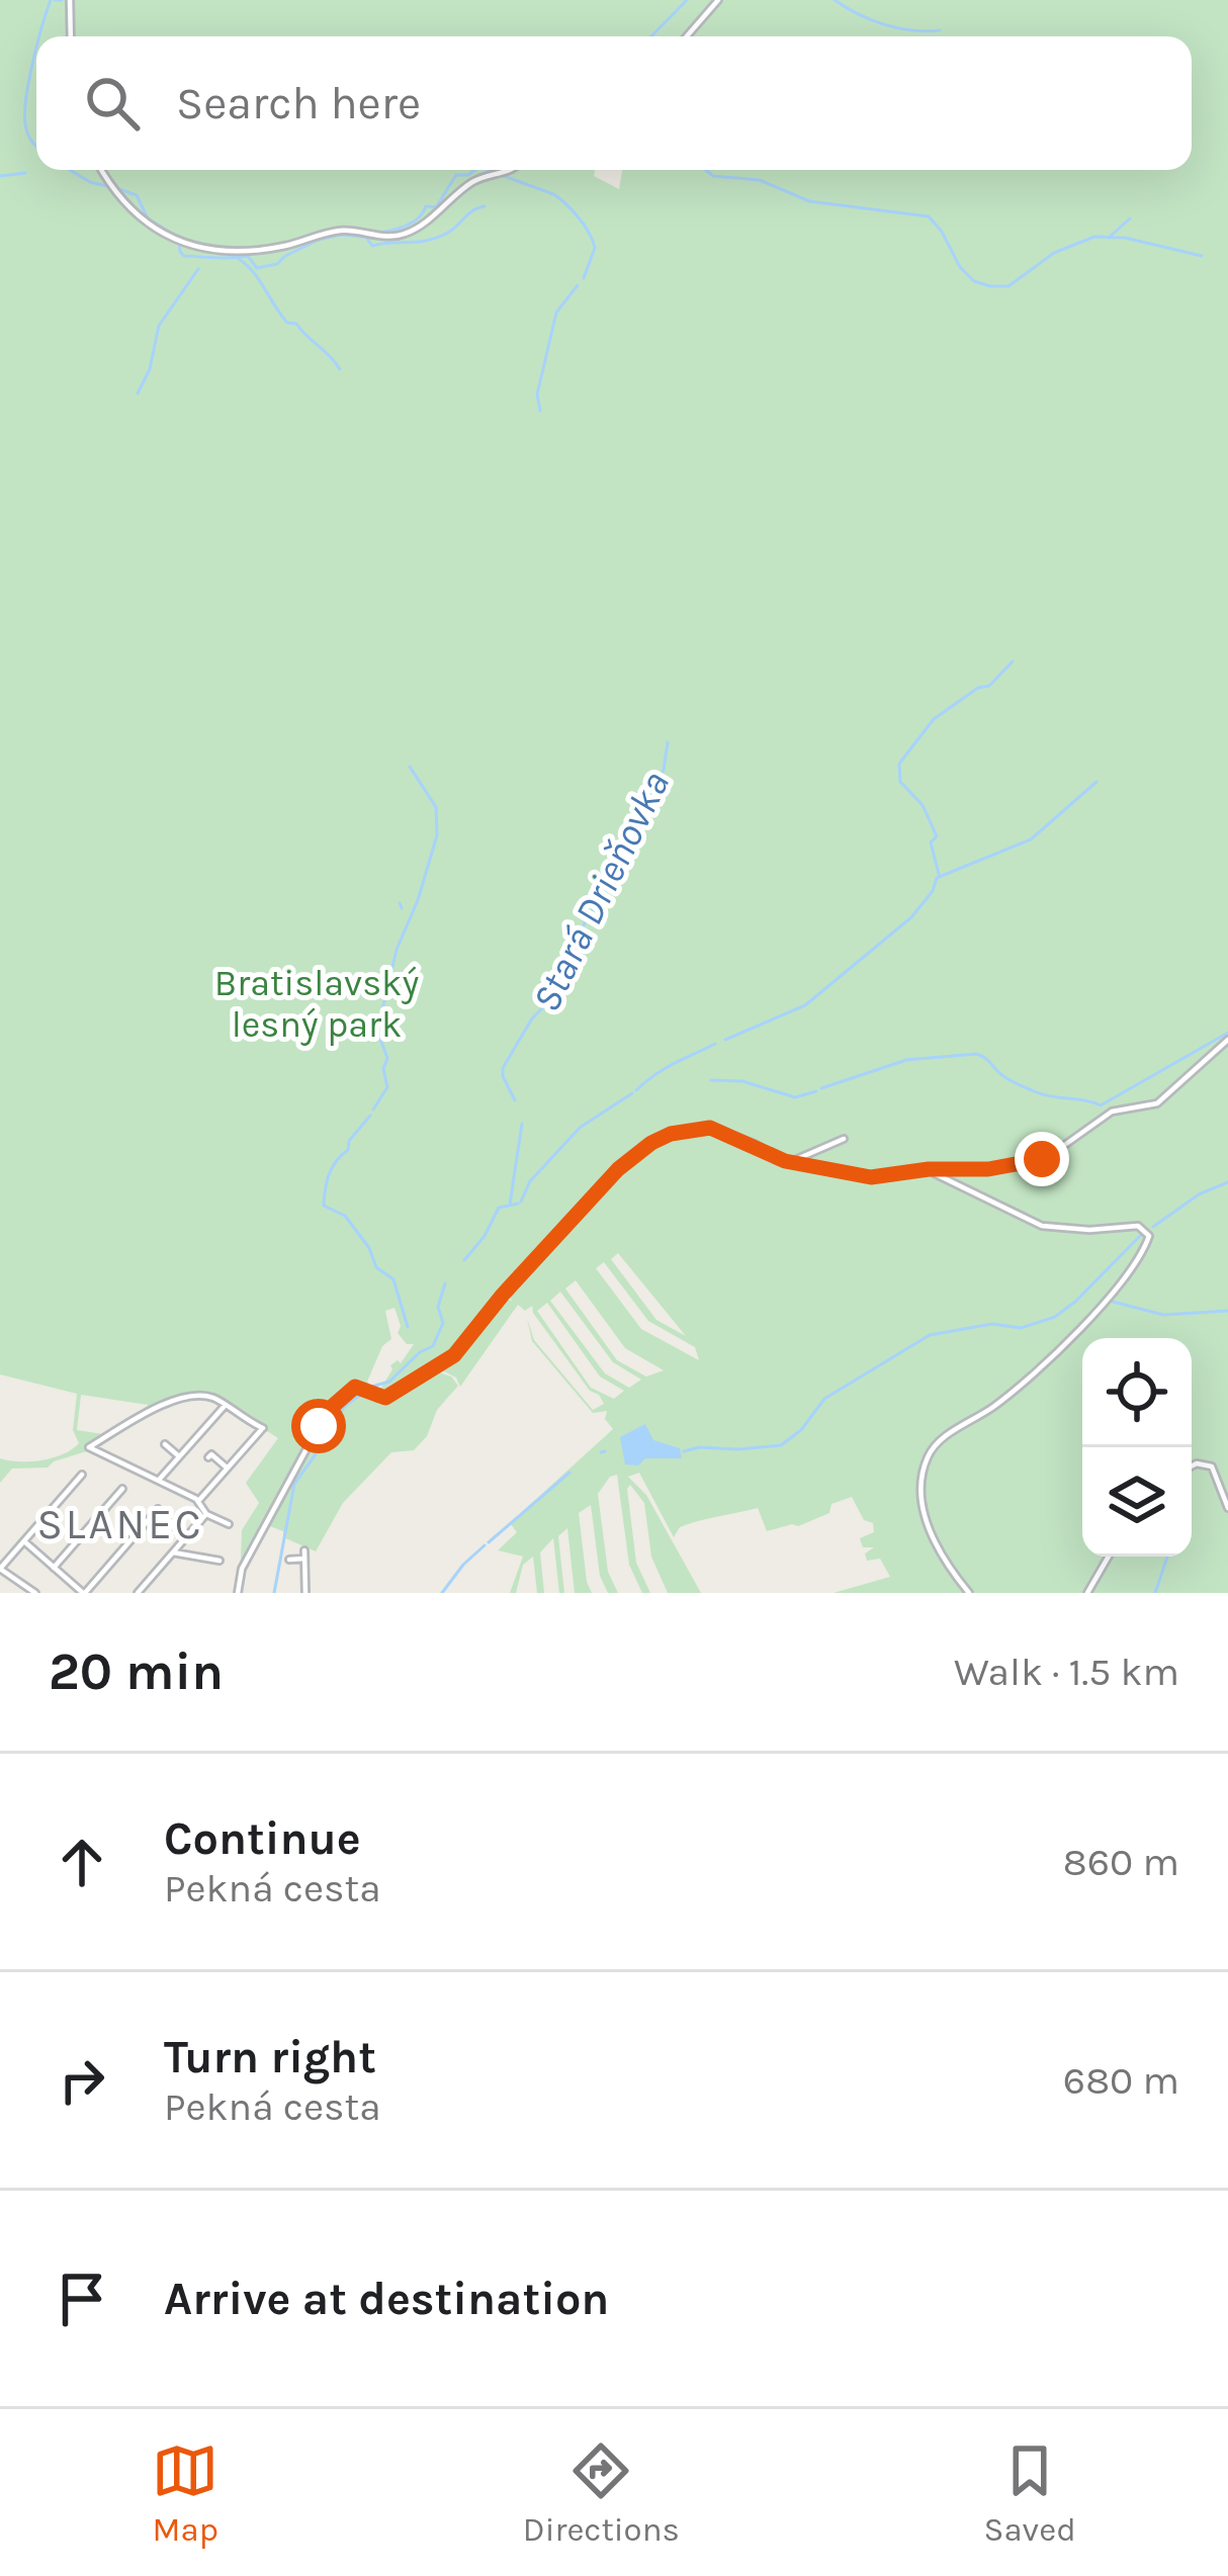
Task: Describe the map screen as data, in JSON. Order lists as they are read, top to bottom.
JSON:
{
  "districts": ["SLANEC"],
  "water": ["Stará Drieňovka"],
  "parks": ["Bratislavský lesný park"],
  "page": {
    "search": "Search here",
    "heading": ["20 min", "Walk · 1.5 km"],
    "list": [
      ["Continue", "Pekná cesta", "860 m"],
      ["Turn right", "Pekná cesta", "680 m"],
      "Arrive at destination"
    ],
    "nav": ["Map", "Directions", "Saved"]
  }
}
